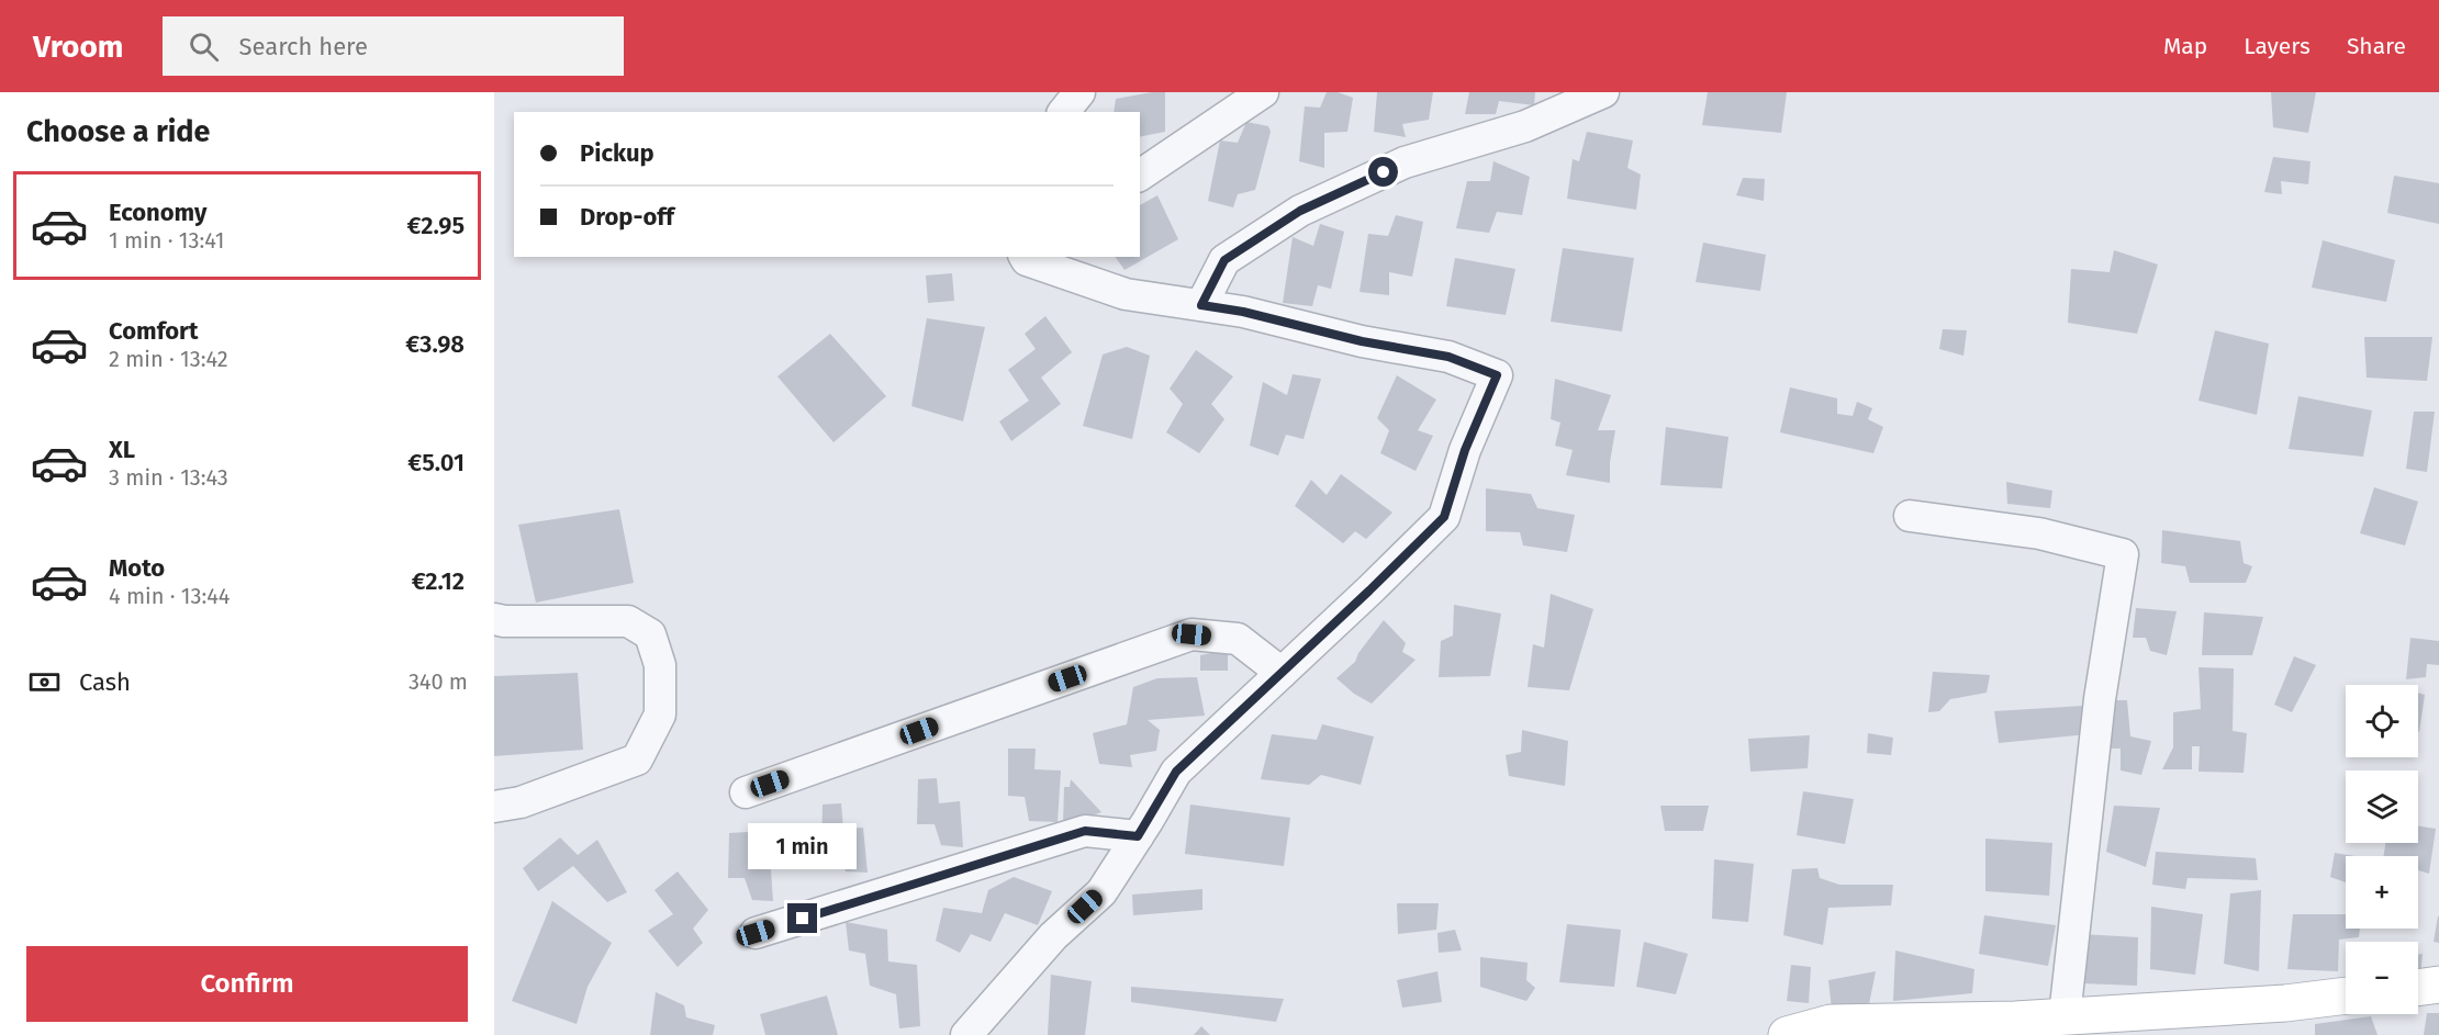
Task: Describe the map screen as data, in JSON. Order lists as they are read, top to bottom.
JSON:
{
  "page": {
    "header": "Vroom",
    "search": "Search here",
    "nav": ["Map", "Layers", "Share"],
    "heading": "Choose a ride",
    "banner": ["Pickup", "Drop-off"],
    "list": [
      {
        "name": "Economy",
        "note": "1 min · 13:41",
        "value": "€2.95"
      },
      {
        "name": "Comfort",
        "note": "2 min · 13:42",
        "value": "€3.98"
      },
      {
        "name": "XL",
        "note": "3 min · 13:43",
        "value": "€5.01"
      },
      {
        "name": "Moto",
        "note": "4 min · 13:44",
        "value": "€2.12"
      }
    ],
    "pay": ["Cash", "340 m"],
    "map_buttons": ["+", "−"],
    "bubble": "1 min",
    "buttons": "Confirm"
  }
}
